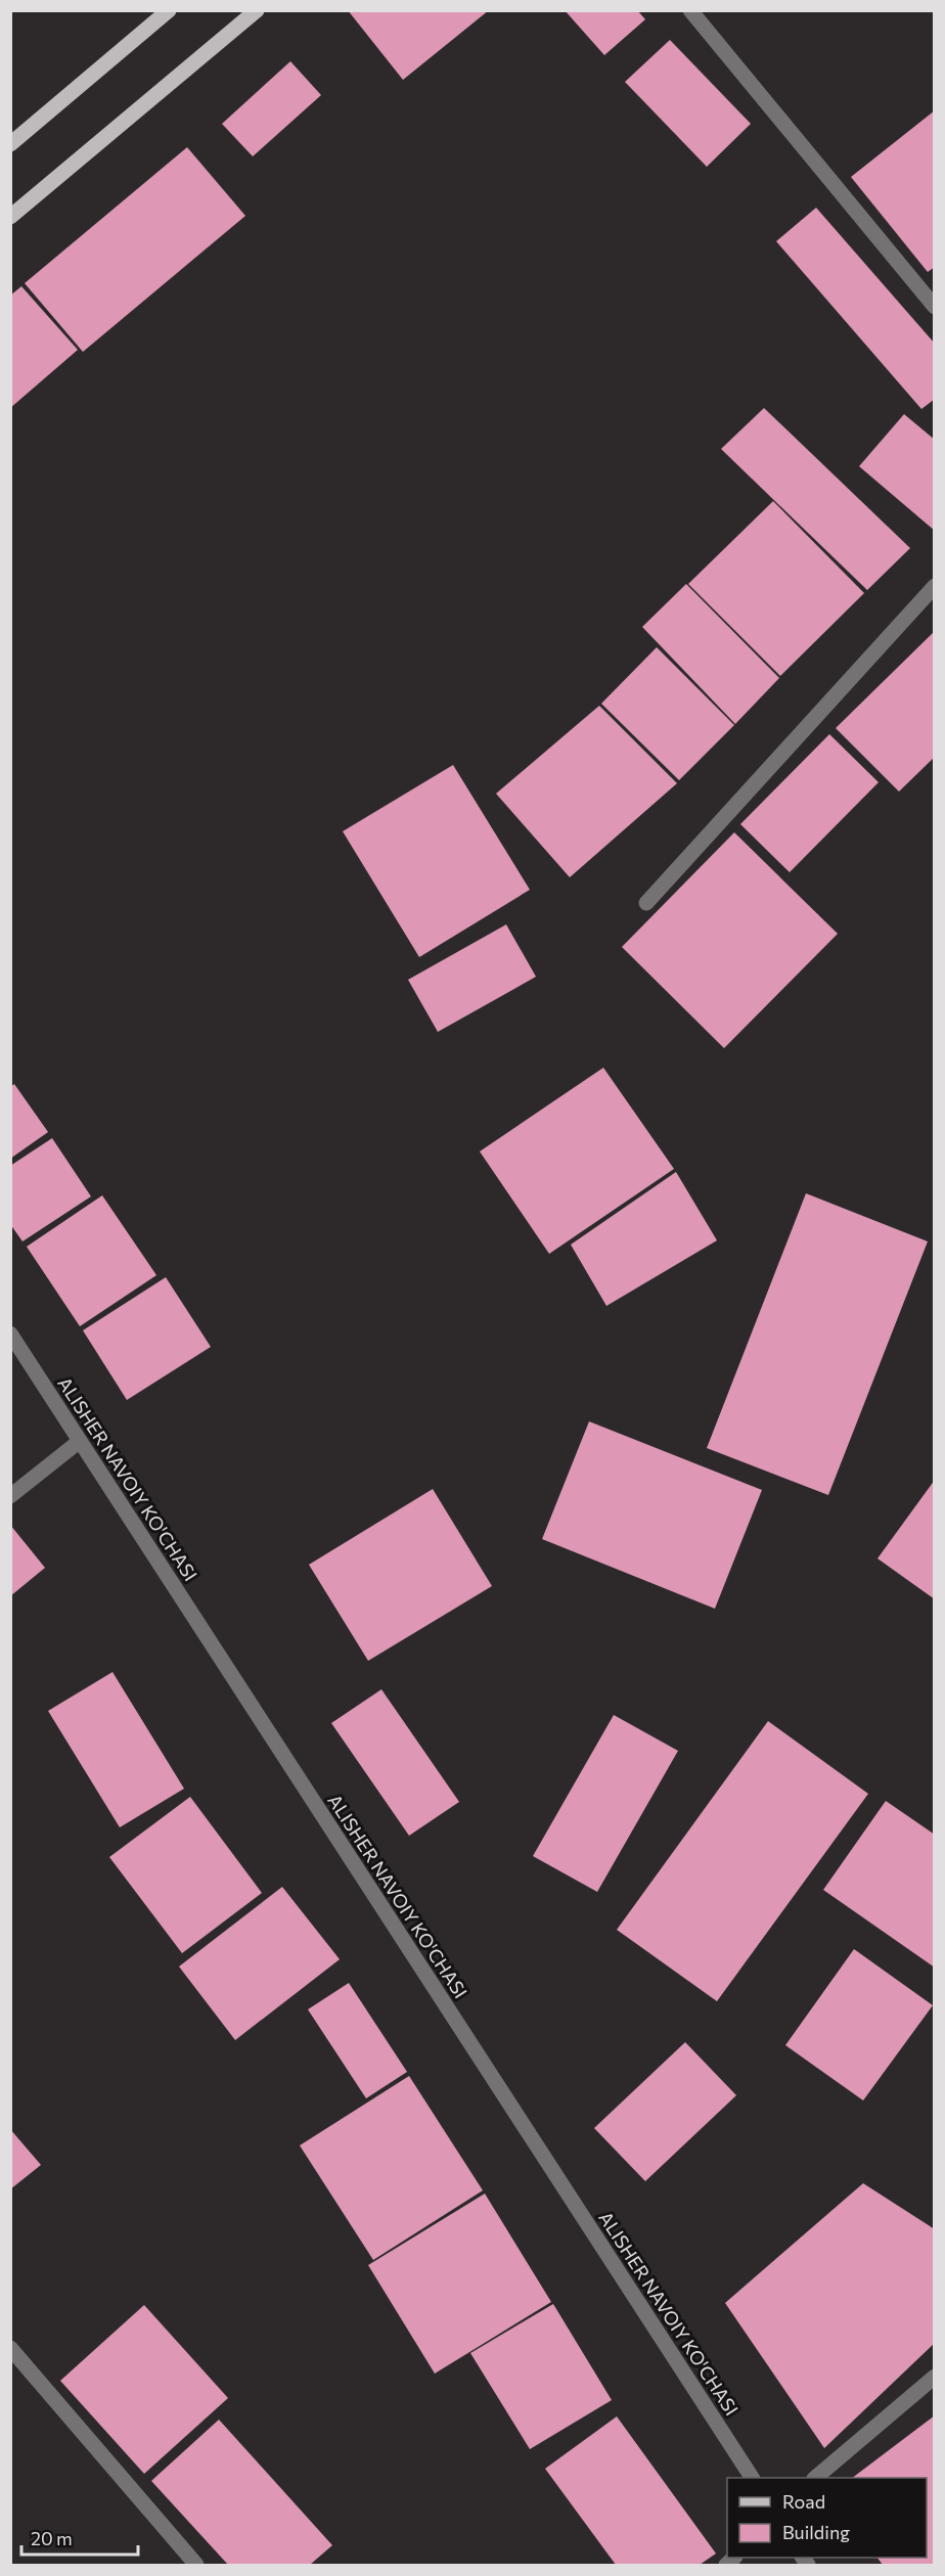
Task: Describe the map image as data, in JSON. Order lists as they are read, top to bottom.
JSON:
{
  "streets": {
    "street": ["ALISHER NAVOIY KO'CHASI"]
  },
  "legend": ["Road", "Building"],
  "scale_bar": "20 m"
}
